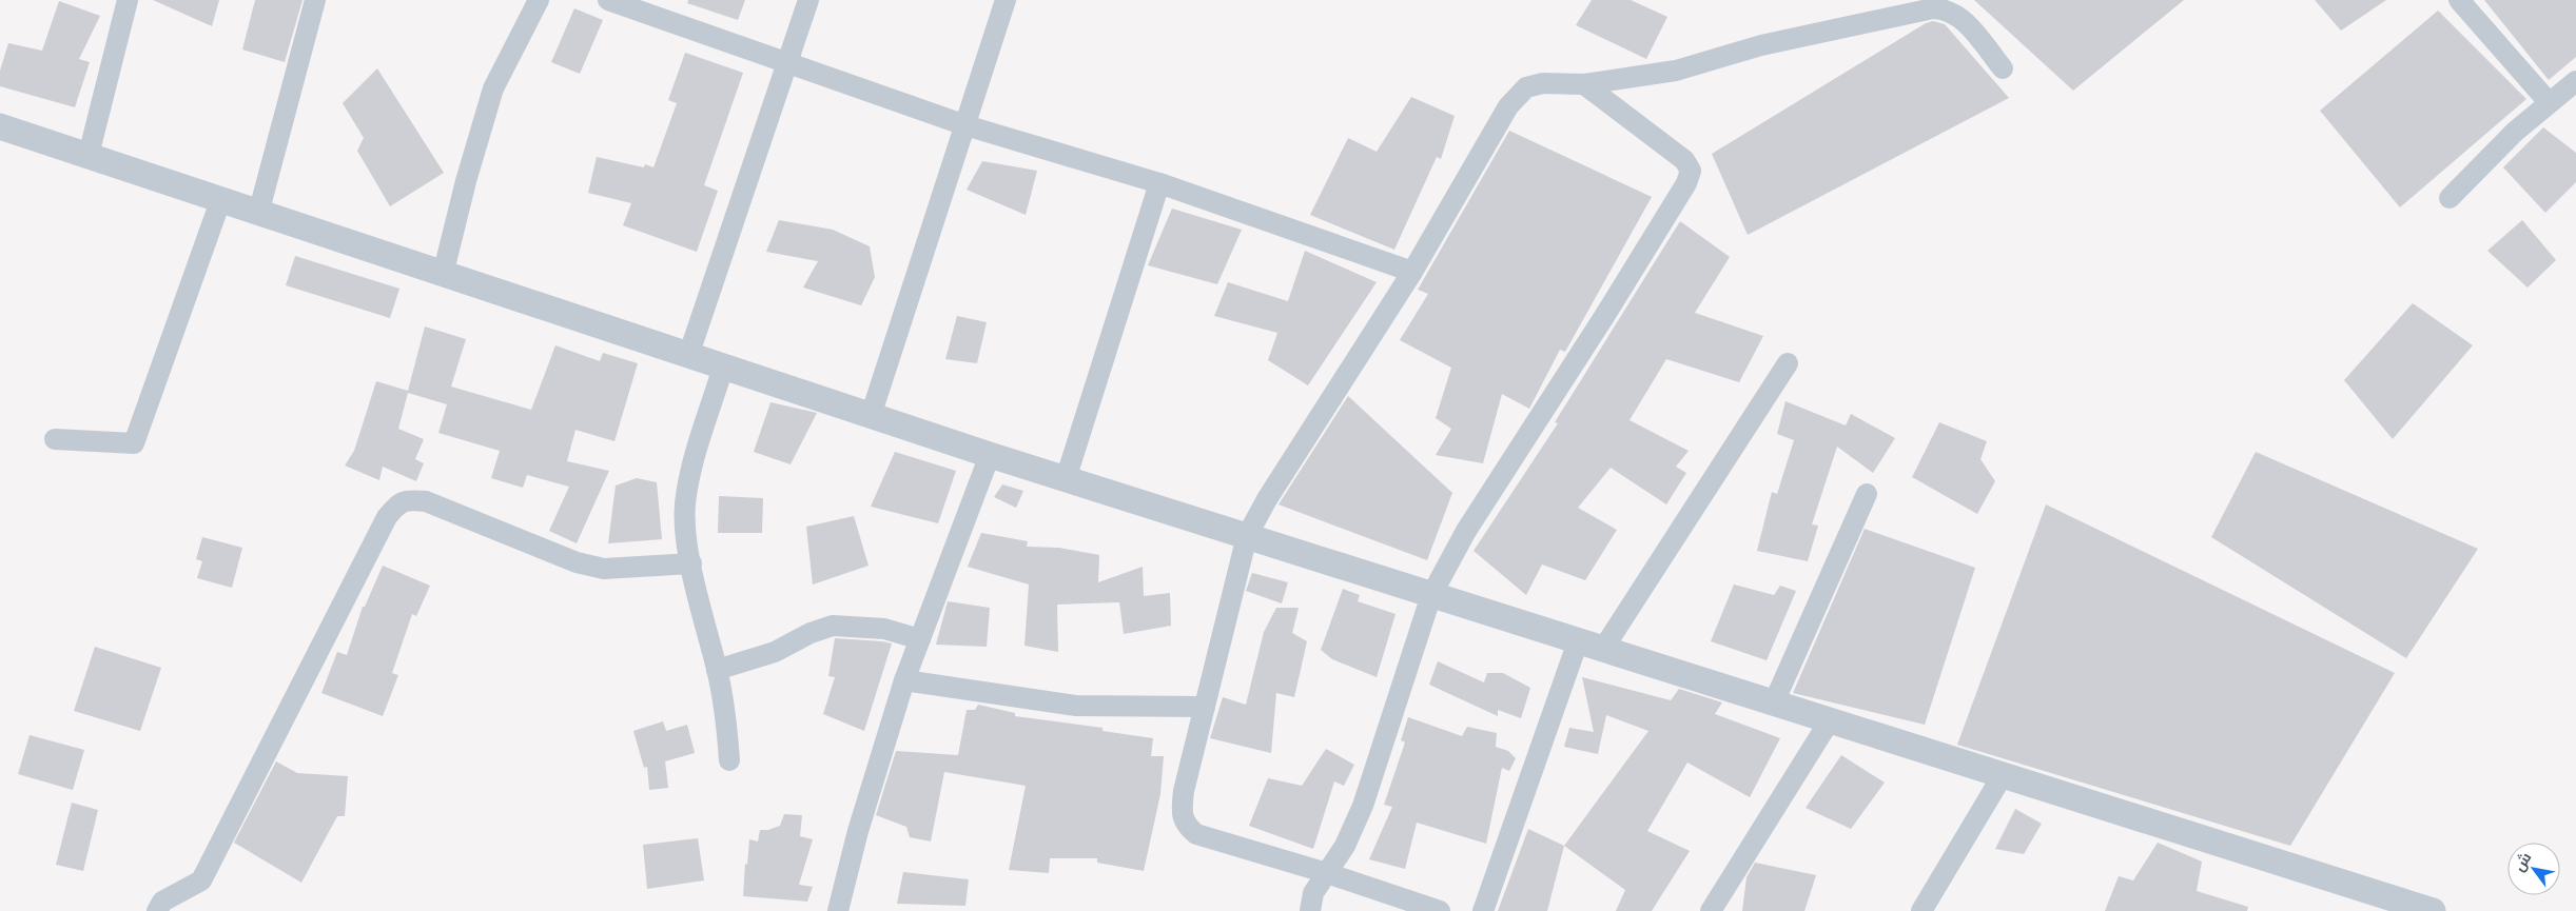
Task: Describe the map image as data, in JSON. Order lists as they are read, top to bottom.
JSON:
{
  "north": "top left"
}
